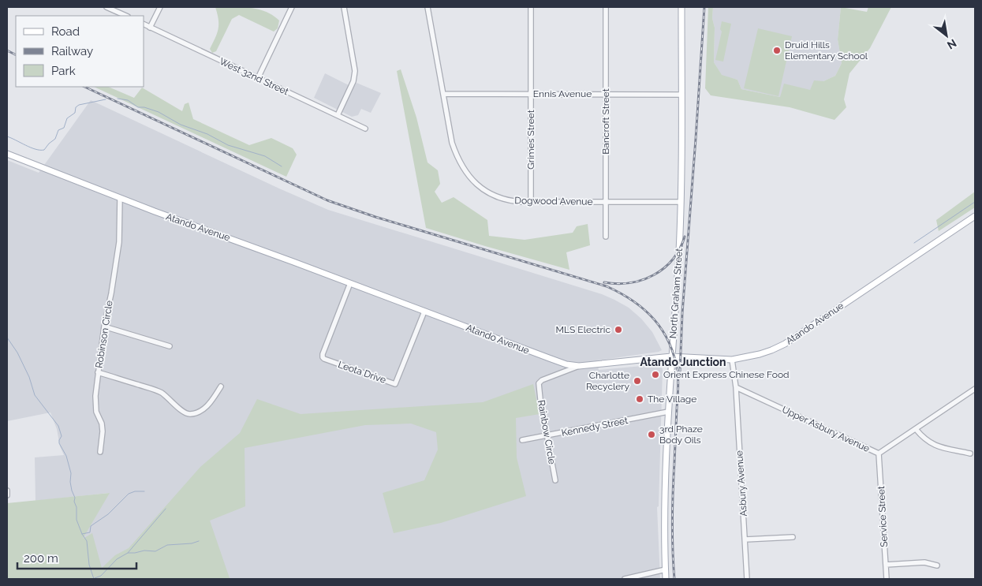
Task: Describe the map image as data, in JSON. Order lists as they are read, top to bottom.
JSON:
{
  "streets": {
    "main road": ["Atando Avenue", "North Graham Street"],
    "street": [
      "West 32nd Street",
      "Ennis Avenue",
      "Bancroft Street",
      "Grimes Street",
      "Dogwood Avenue",
      "Robinson Circle",
      "Leota Drive",
      "Kennedy Street",
      "Upper Asbury Avenue",
      "Rainbow Circle",
      "Asbury Avenue",
      "Service Street"
    ]
  },
  "crossings": [
    ["Ennis Avenue", "Bancroft Street"],
    ["Ennis Avenue", "Grimes Street"],
    ["Ennis Avenue", "Dogwood Avenue"],
    ["Ennis Avenue", "North Graham Street"],
    ["Bancroft Street", "Dogwood Avenue"],
    ["Grimes Street", "Dogwood Avenue"],
    ["Dogwood Avenue", "North Graham Street"],
    ["Atando Avenue", "North Graham Street"],
    ["Atando Avenue", "Robinson Circle"],
    ["Atando Avenue", "Leota Drive"],
    ["Atando Avenue", "Rainbow Circle"],
    ["North Graham Street", "Kennedy Street"],
    ["Kennedy Street", "Rainbow Circle"],
    ["Upper Asbury Avenue", "Asbury Avenue"],
    ["Upper Asbury Avenue", "Service Street"]
  ],
  "districts": ["Atando Junction"],
  "places": [
    "Druid Hills Elementary School",
    "MLS Electric",
    "Orient Express Chinese Food",
    "Charlotte Recyclery",
    "The Village",
    "3rd Phaze Body Oils"
  ],
  "legend": ["Road", "Railway", "Park"],
  "scale_bar": "200 m",
  "north": "bottom right"
}
